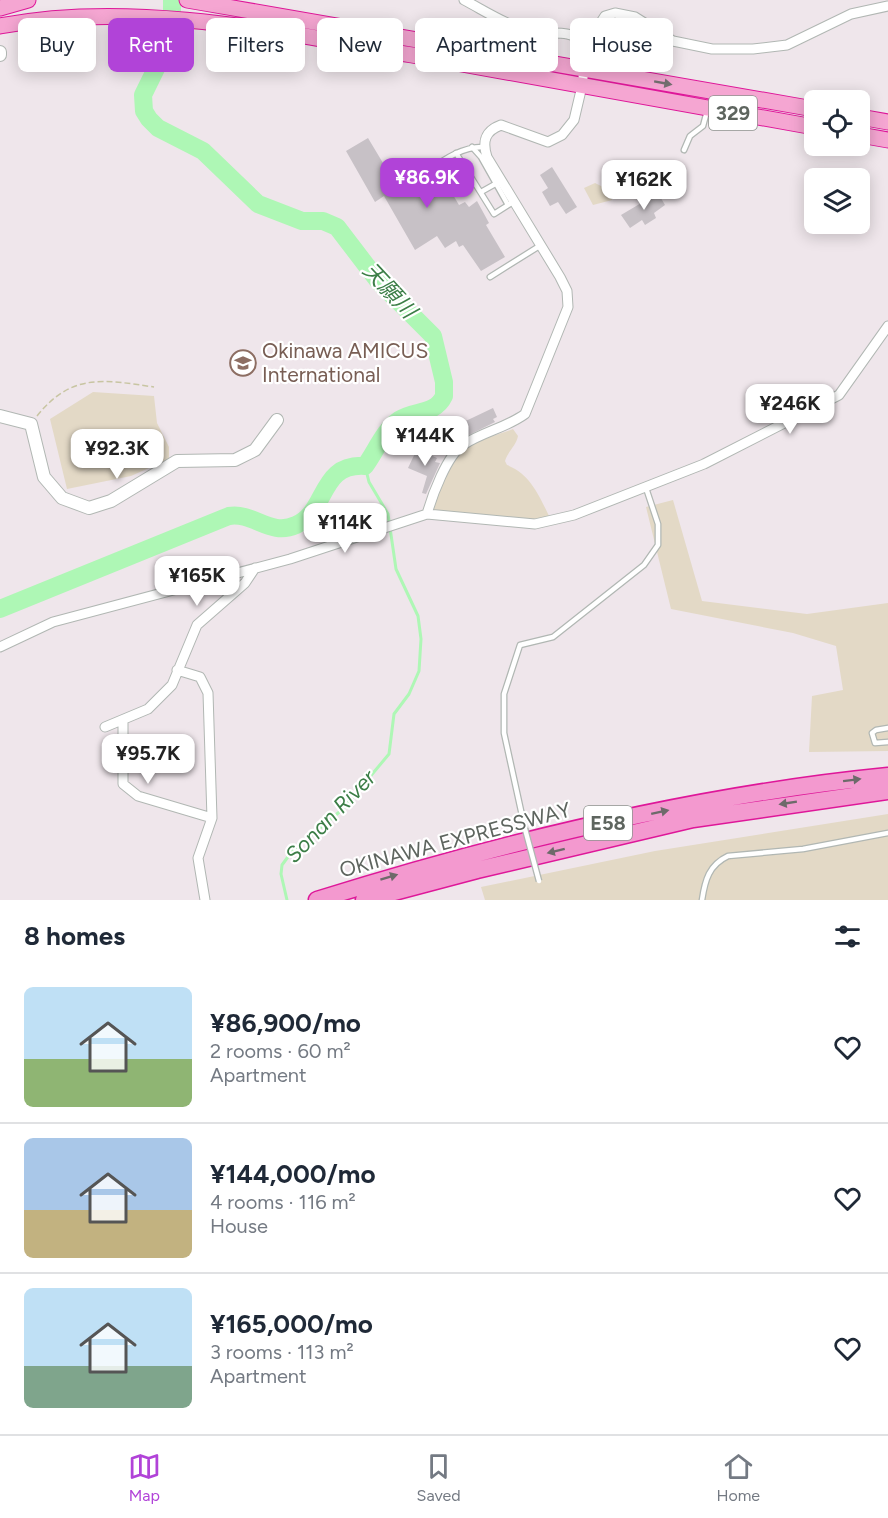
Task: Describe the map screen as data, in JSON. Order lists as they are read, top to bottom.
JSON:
{
  "streets": {
    "highway": ["329", "E58", "OKINAWA EXPRESSWAY"]
  },
  "water": ["天願川", "Sonan River"],
  "places": {
    "school or university": ["Okinawa AMICUS International"]
  },
  "page": {
    "chip": [
      "Buy",
      "Rent",
      "Filters",
      "New",
      "Apartment",
      "House"
    ],
    "price": [
      "¥86.9K",
      "¥162K",
      "¥246K",
      "¥144K",
      "¥92.3K",
      "¥114K",
      "¥165K",
      "¥95.7K"
    ],
    "heading": "8 homes",
    "list": [
      {
        "name": "¥86,900/mo",
        "note": "2 rooms · 60 m² · Apartment"
      },
      {
        "name": "¥144,000/mo",
        "note": "4 rooms · 116 m² · House"
      },
      {
        "name": "¥165,000/mo",
        "note": "3 rooms · 113 m² · Apartment"
      }
    ],
    "tabs": ["Map", "Saved", "Home"]
  }
}
